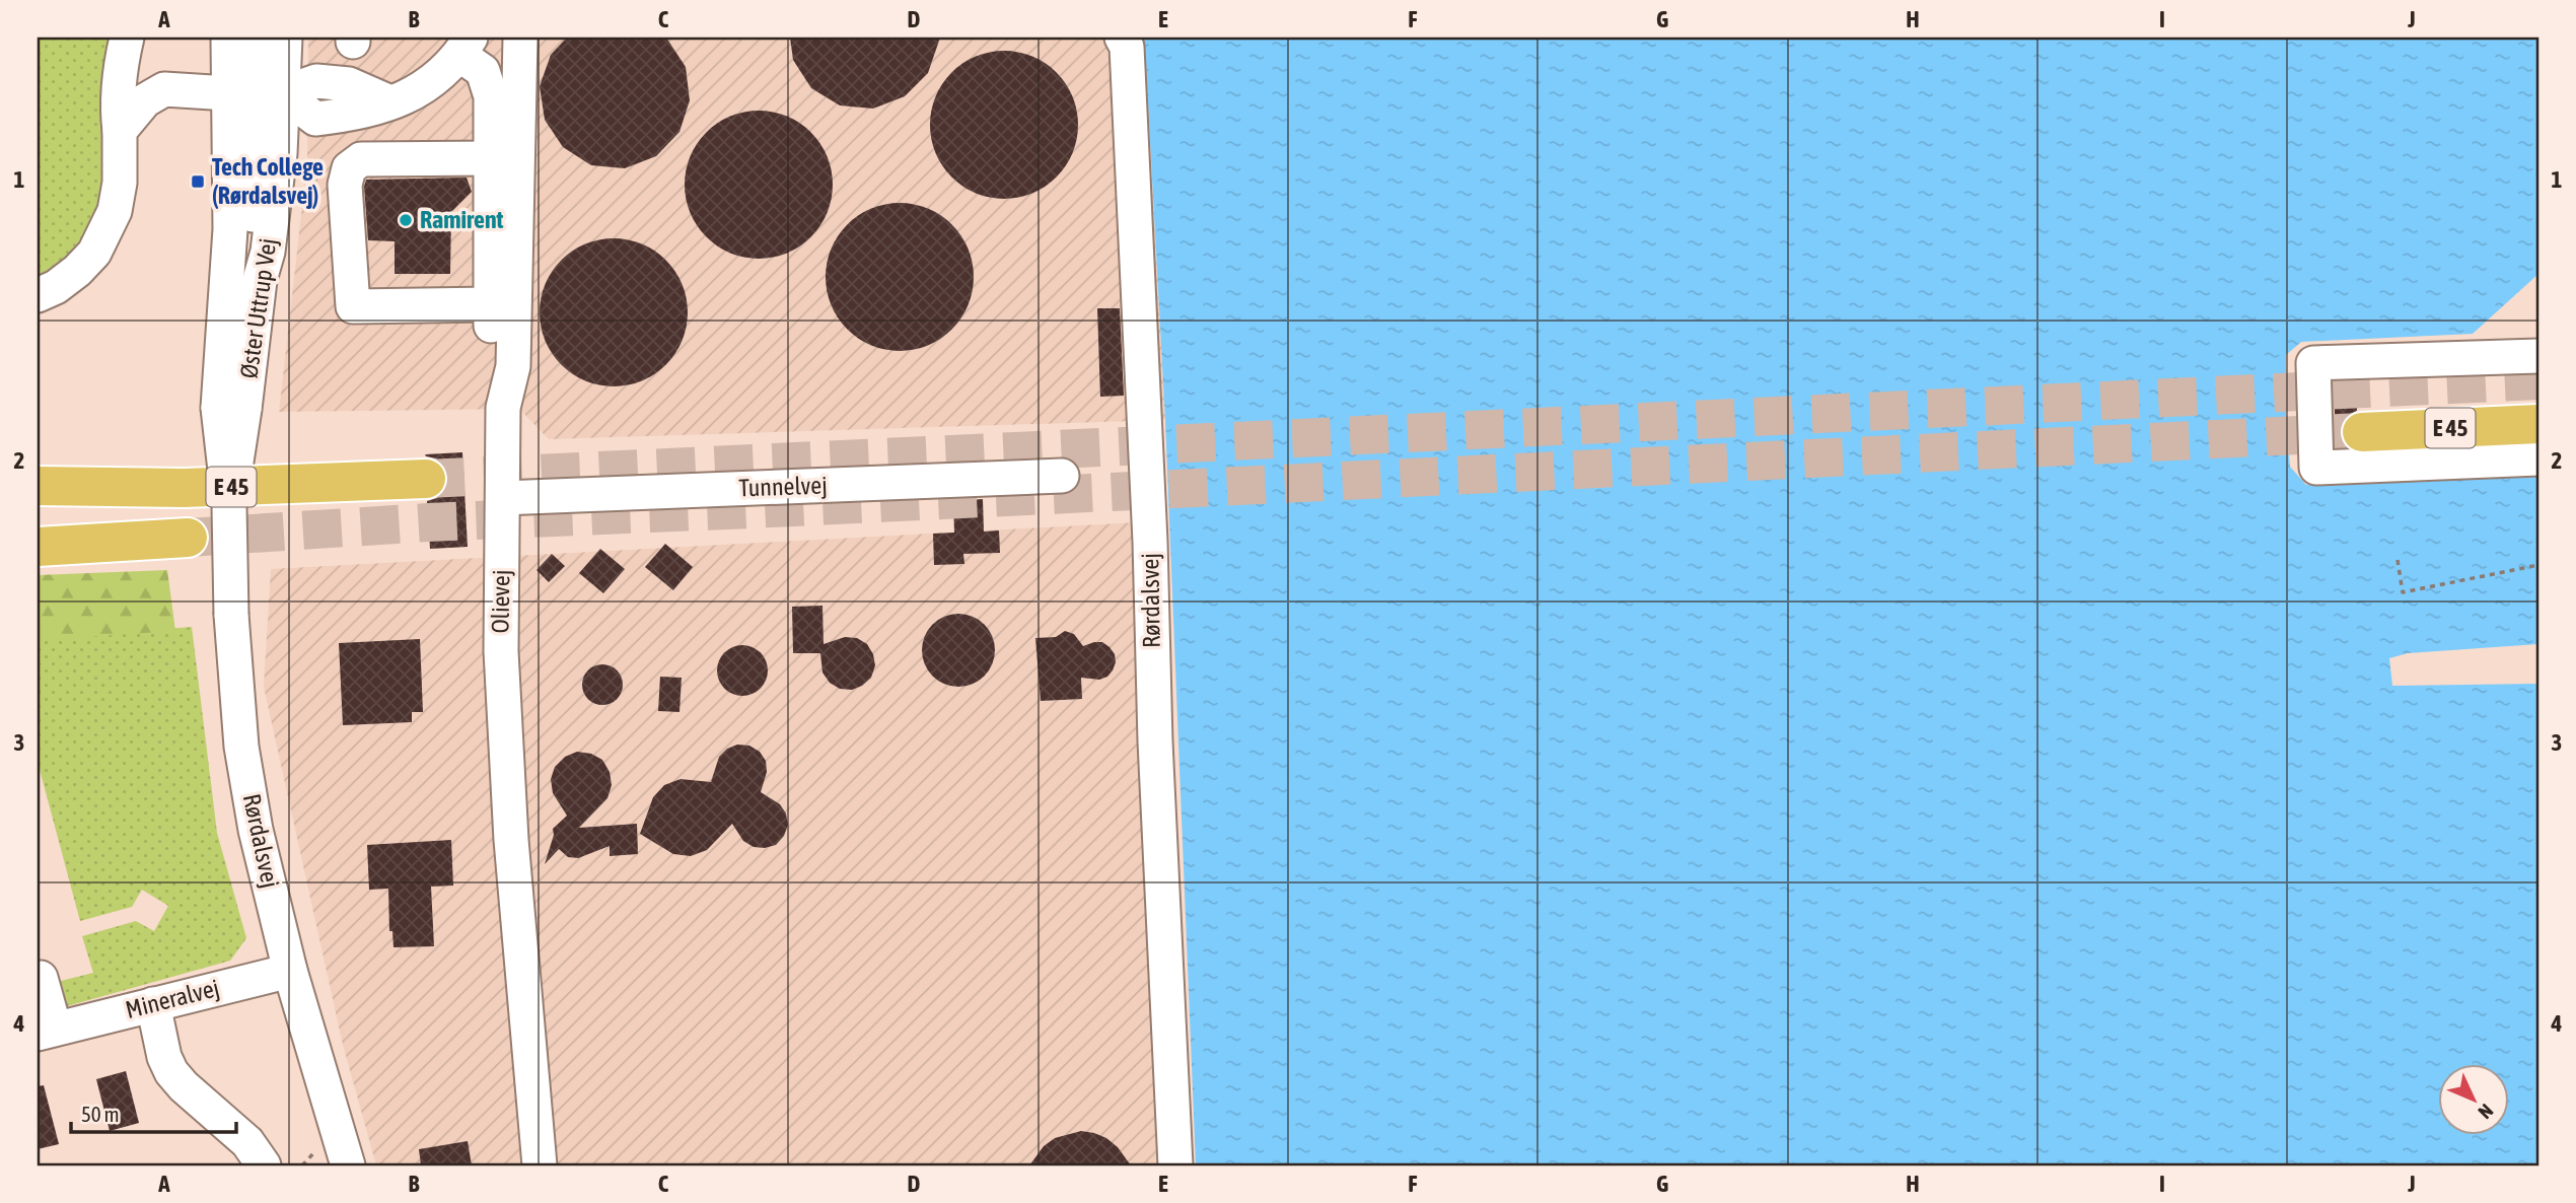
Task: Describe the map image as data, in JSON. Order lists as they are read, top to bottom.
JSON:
{
  "streets": {
    "highway": ["E 45"],
    "street": [
      "Øster Uttrup Vej",
      "Tunnelvej",
      "Rørdalsvej",
      "Olievej",
      "Mineralvej"
    ]
  },
  "crossings": [
    ["Øster Uttrup Vej", "Rørdalsvej"],
    ["Tunnelvej", "Olievej"],
    ["Rørdalsvej", "Mineralvej"]
  ],
  "places": {
    "transit": ["Tech College (Rørdalsvej)"],
    "other": ["Ramirent"]
  },
  "scale_bar": "50 m",
  "north": "bottom right",
  "grid": {
    "columns": [
      "A",
      "B",
      "C",
      "D",
      "E",
      "F",
      "G",
      "H",
      "I",
      "J"
    ],
    "rows": [
      "1",
      "2",
      "3",
      "4"
    ]
  }
}
